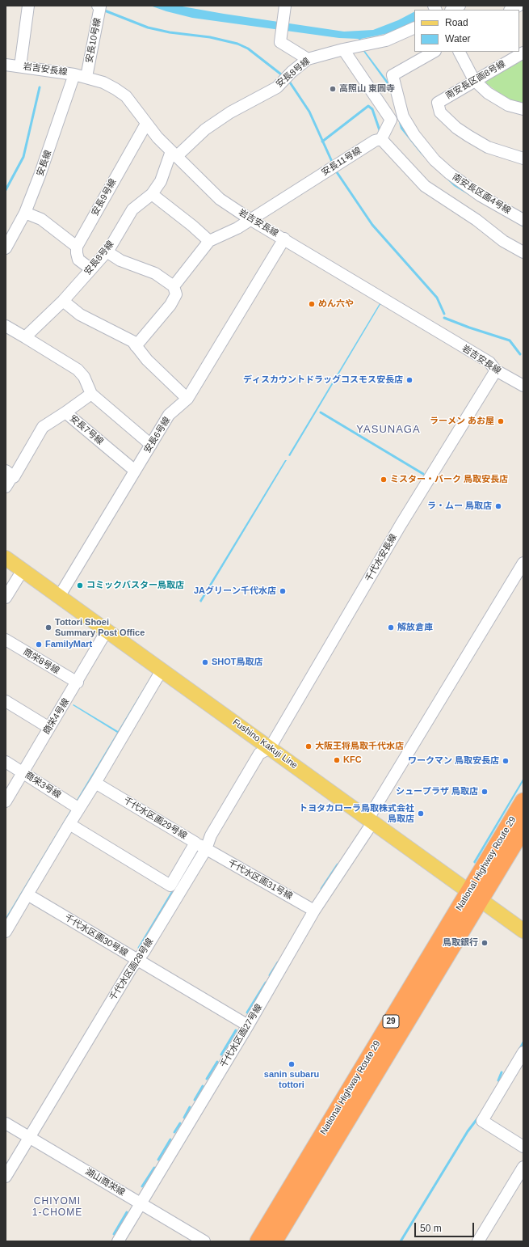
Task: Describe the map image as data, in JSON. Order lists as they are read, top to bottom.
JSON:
{
  "streets": {
    "highway": ["National Highway Route 29", "29"],
    "main road": ["Fushino Kakuji Line"],
    "street": [
      "安長10号線",
      "岩吉安長線",
      "安長8号線",
      "南安長区画8号線",
      "安長11号線",
      "安長線",
      "南安長区画4号線",
      "安長9号線",
      "安長7号線",
      "安長6号線",
      "千代水安長線",
      "商栄8号線",
      "商栄4号線",
      "商栄3号線",
      "千代水区画29号線",
      "千代水区画31号線",
      "千代水区画30号線",
      "千代水区画28号線",
      "千代水区画27号線",
      "湖山商栄線"
    ]
  },
  "crossings": [
    ["安長10号線", "岩吉安長線"],
    ["岩吉安長線", "安長8号線"],
    ["岩吉安長線", "安長11号線"],
    ["岩吉安長線", "安長線"],
    ["岩吉安長線", "安長9号線"],
    ["岩吉安長線", "安長6号線"],
    ["岩吉安長線", "千代水安長線"],
    ["安長7号線", "安長6号線"],
    ["安長6号線", "Fushino Kakuji Line"],
    ["千代水安長線", "Fushino Kakuji Line"],
    ["千代水安長線", "千代水区画28号線"],
    ["商栄8号線", "商栄4号線"],
    ["商栄4号線", "Fushino Kakuji Line"],
    ["商栄4号線", "商栄3号線"],
    ["Fushino Kakuji Line", "National Highway Route 29"],
    ["Fushino Kakuji Line", "千代水区画28号線"],
    ["Fushino Kakuji Line", "千代水区画27号線"],
    ["千代水区画29号線", "千代水区画31号線"],
    ["千代水区画29号線", "千代水区画28号線"],
    ["千代水区画31号線", "千代水区画28号線"],
    ["千代水区画31号線", "千代水区画27号線"],
    ["千代水区画30号線", "千代水区画28号線"],
    ["千代水区画30号線", "千代水区画27号線"],
    ["千代水区画28号線", "湖山商栄線"],
    ["千代水区画27号線", "湖山商栄線"]
  ],
  "districts": ["YASUNAGA", "CHIYOMI 1-CHOME"],
  "places": [
    "高照山 東圓寺",
    "めん六や",
    "ディスカウントドラッグコスモス安長店",
    "ラーメン あお屋",
    "ミスター・バーク 鳥取安長店",
    "ラ・ムー 鳥取店",
    "コミックバスター鳥取店",
    "JAグリーン千代水店",
    "Tottori Shoei Summary Post Office",
    "解放倉庫",
    "FamilyMart",
    "SHOT鳥取店",
    "大阪王将鳥取千代水店",
    "KFC",
    "ワークマン 鳥取安長店",
    "シュープラザ 鳥取店",
    "トヨタカローラ鳥取株式会社 鳥取店",
    "鳥取銀行",
    "sanin subaru tottori"
  ],
  "legend": ["Road", "Water"],
  "scale_bar": "50 m"
}
